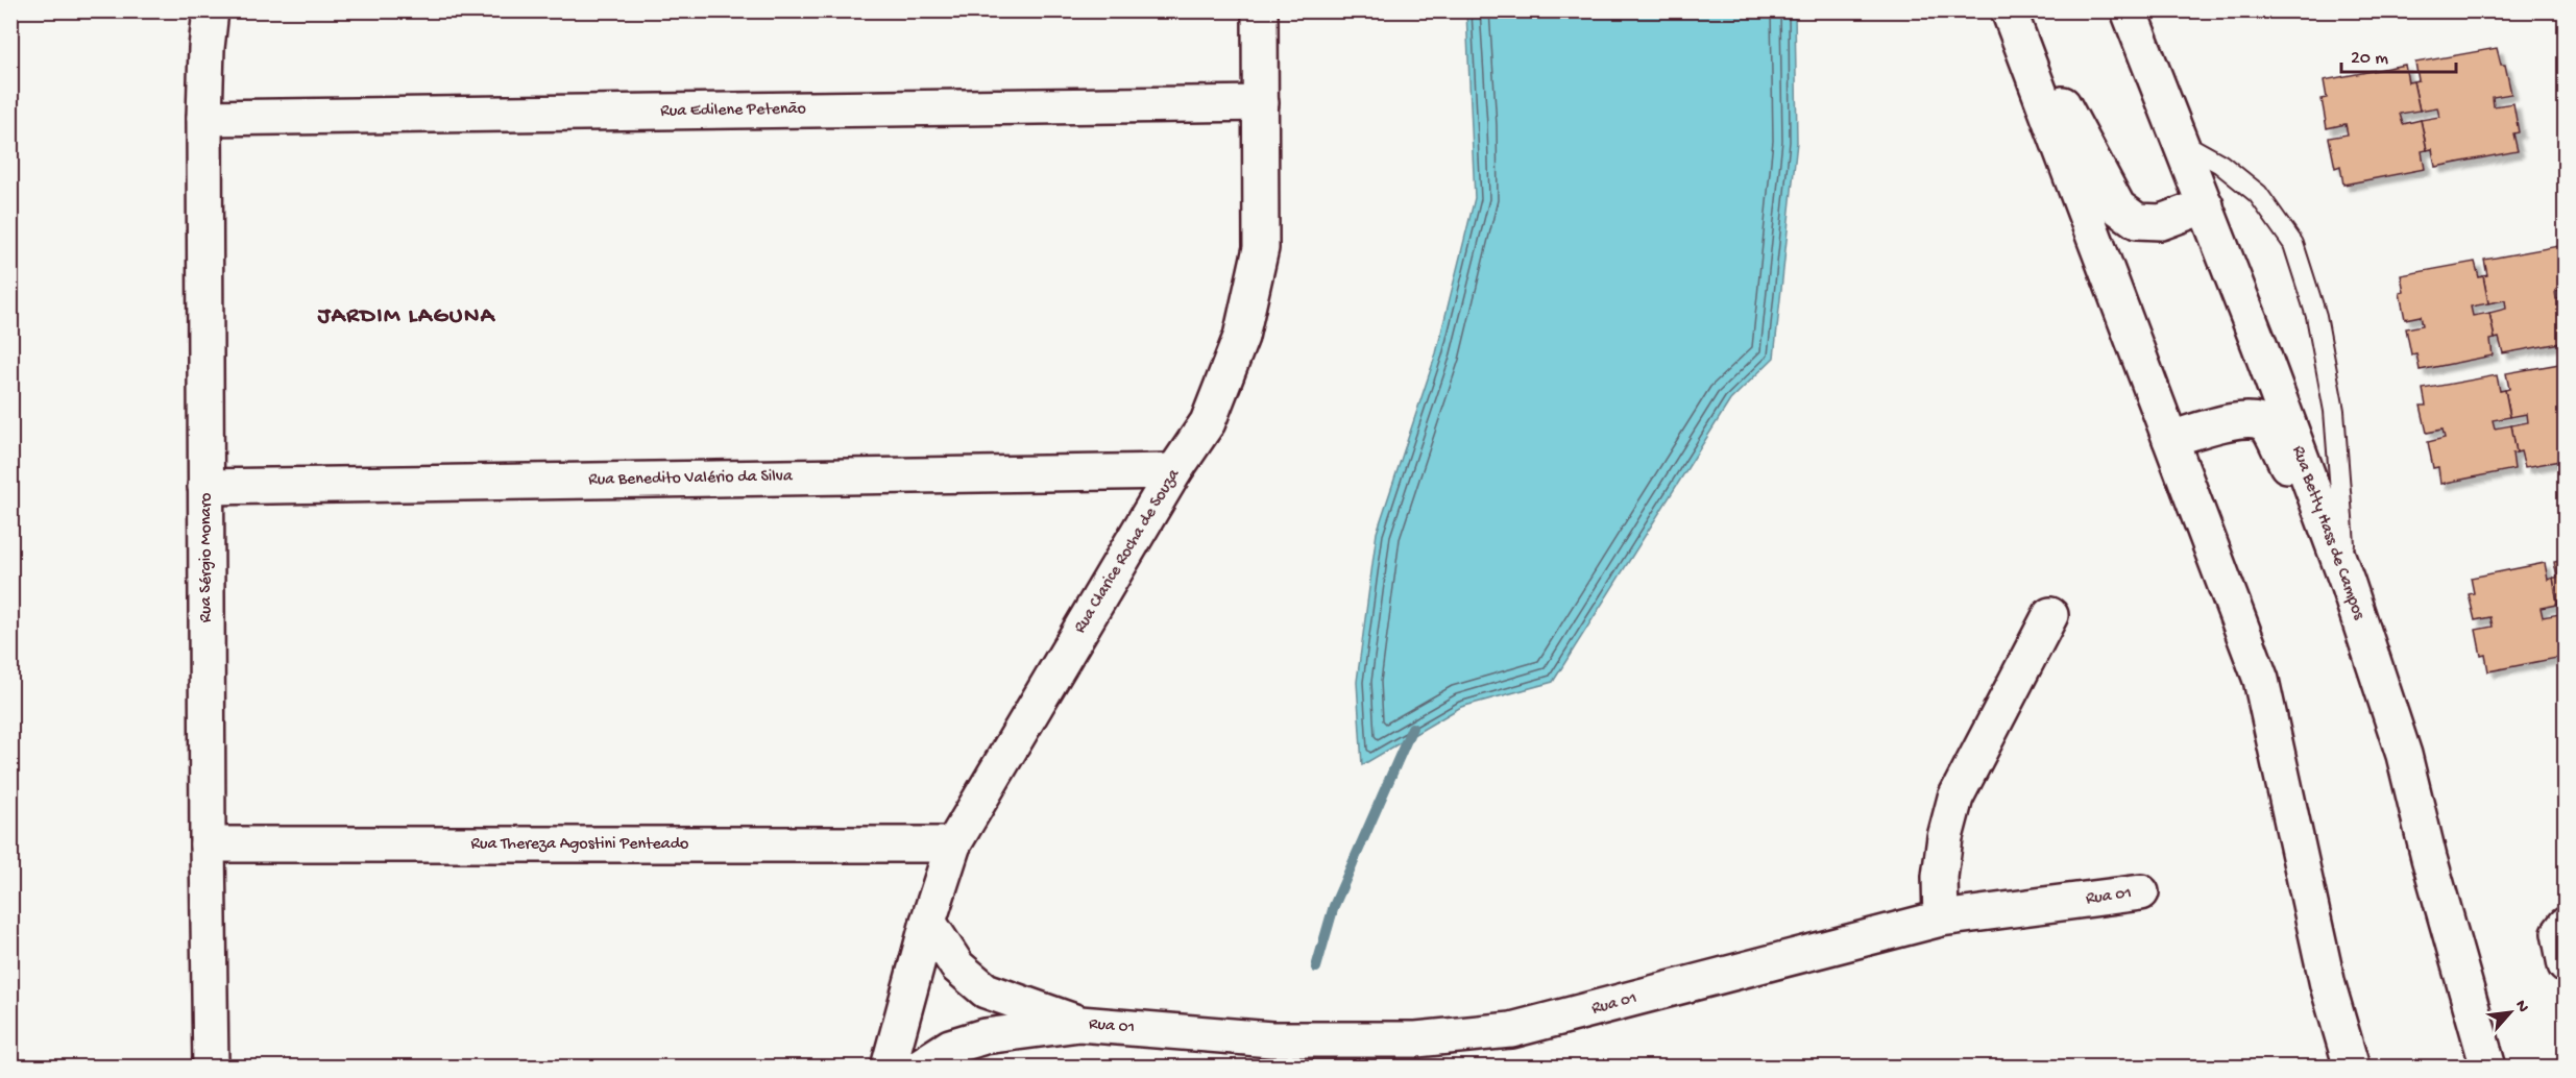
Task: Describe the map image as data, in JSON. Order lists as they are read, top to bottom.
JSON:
{
  "streets": {
    "street": [
      "Rua Edilene Petenão",
      "Rua Benedito Valério da Silva",
      "Rua Betty Hass de Campos",
      "Rua Clarice Rocha de Souza",
      "Rua Sérgio Monaro",
      "Rua Thereza Agostini Penteado",
      "Rua 01"
    ]
  },
  "crossings": [
    ["Rua Edilene Petenão", "Rua Clarice Rocha de Souza"],
    ["Rua Edilene Petenão", "Rua Sérgio Monaro"],
    ["Rua Benedito Valério da Silva", "Rua Clarice Rocha de Souza"],
    ["Rua Benedito Valério da Silva", "Rua Sérgio Monaro"],
    ["Rua Clarice Rocha de Souza", "Rua Thereza Agostini Penteado"],
    ["Rua Clarice Rocha de Souza", "Rua 01"],
    ["Rua Sérgio Monaro", "Rua Thereza Agostini Penteado"]
  ],
  "districts": ["JARDIM LAGUNA"],
  "scale_bar": "20 m",
  "north": "top right"
}
